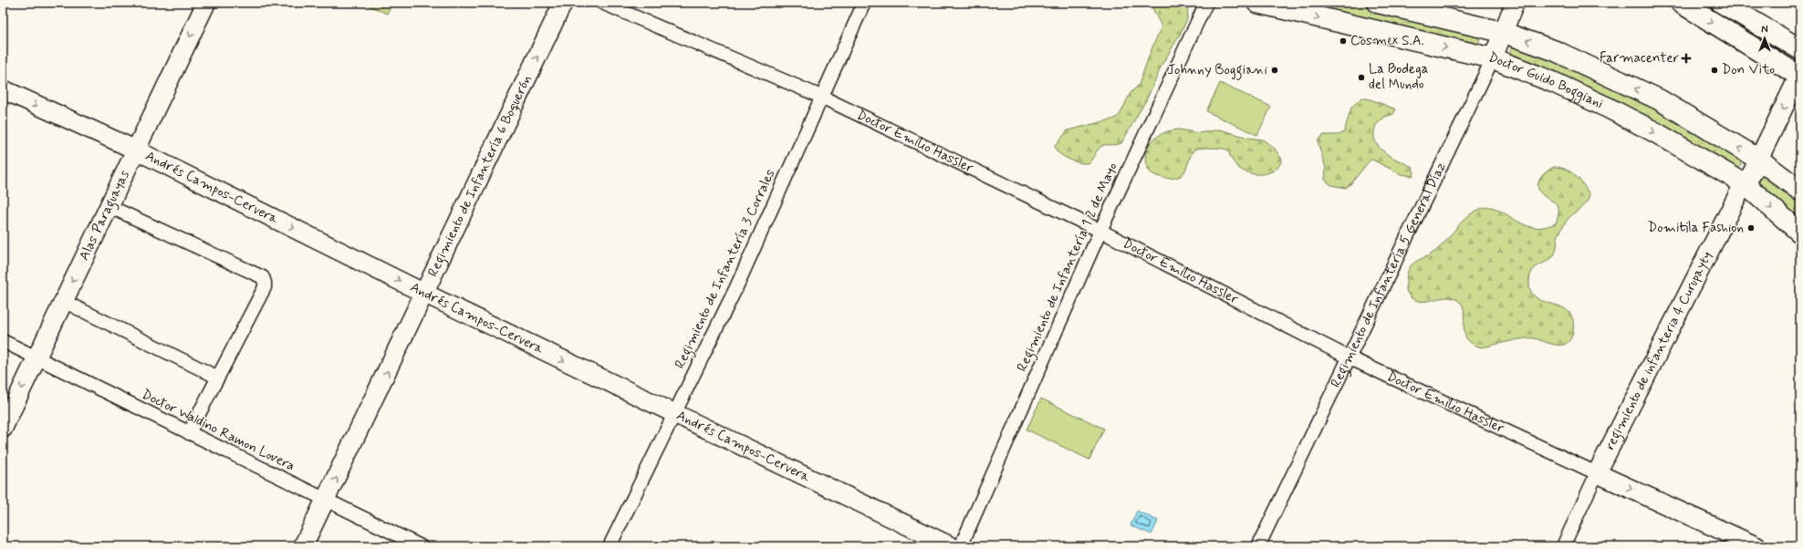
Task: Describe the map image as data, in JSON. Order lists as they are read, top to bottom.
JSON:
{
  "streets": {
    "main road": ["Doctor Guido Boggiani"],
    "street": [
      "Doctor Emilio Hassler",
      "Regimiento de Infantería 6 Boquerón",
      "Andrés Campos-Cervera",
      "Alas Paraguayas",
      "Regimiento de Infantería 1 2 de Mayo",
      "Regimiento de Infantería 3 Corrales",
      "Regimiento de Infantería 5 General Díaz",
      "regimiento de infanteria 4 Curupayty",
      "Doctor Waldino Ramon Lovera"
    ]
  },
  "crossings": [
    ["Doctor Guido Boggiani", "Regimiento de Infantería 5 General Díaz"],
    ["Doctor Guido Boggiani", "regimiento de infanteria 4 Curupayty"],
    ["Doctor Emilio Hassler", "Regimiento de Infantería 1 2 de Mayo"],
    ["Doctor Emilio Hassler", "Regimiento de Infantería 3 Corrales"],
    ["Doctor Emilio Hassler", "Regimiento de Infantería 5 General Díaz"],
    ["Doctor Emilio Hassler", "regimiento de infanteria 4 Curupayty"],
    ["Regimiento de Infantería 6 Boquerón", "Andrés Campos-Cervera"],
    ["Regimiento de Infantería 6 Boquerón", "Doctor Waldino Ramon Lovera"],
    ["Andrés Campos-Cervera", "Alas Paraguayas"],
    ["Andrés Campos-Cervera", "Regimiento de Infantería 3 Corrales"],
    ["Alas Paraguayas", "Doctor Waldino Ramon Lovera"]
  ],
  "one_way": ["Regimiento de Infantería 6 Boquerón", "Andrés Campos-Cervera", "Alas Paraguayas"],
  "places": {
    "other": [
      "Cosmex S.A.",
      "Johnny Boggiani",
      "Don Vito",
      "La Bodega del Mundo",
      "Domitila Fashion"
    ],
    "health": ["Farmacenter"]
  },
  "north": "top"
}
